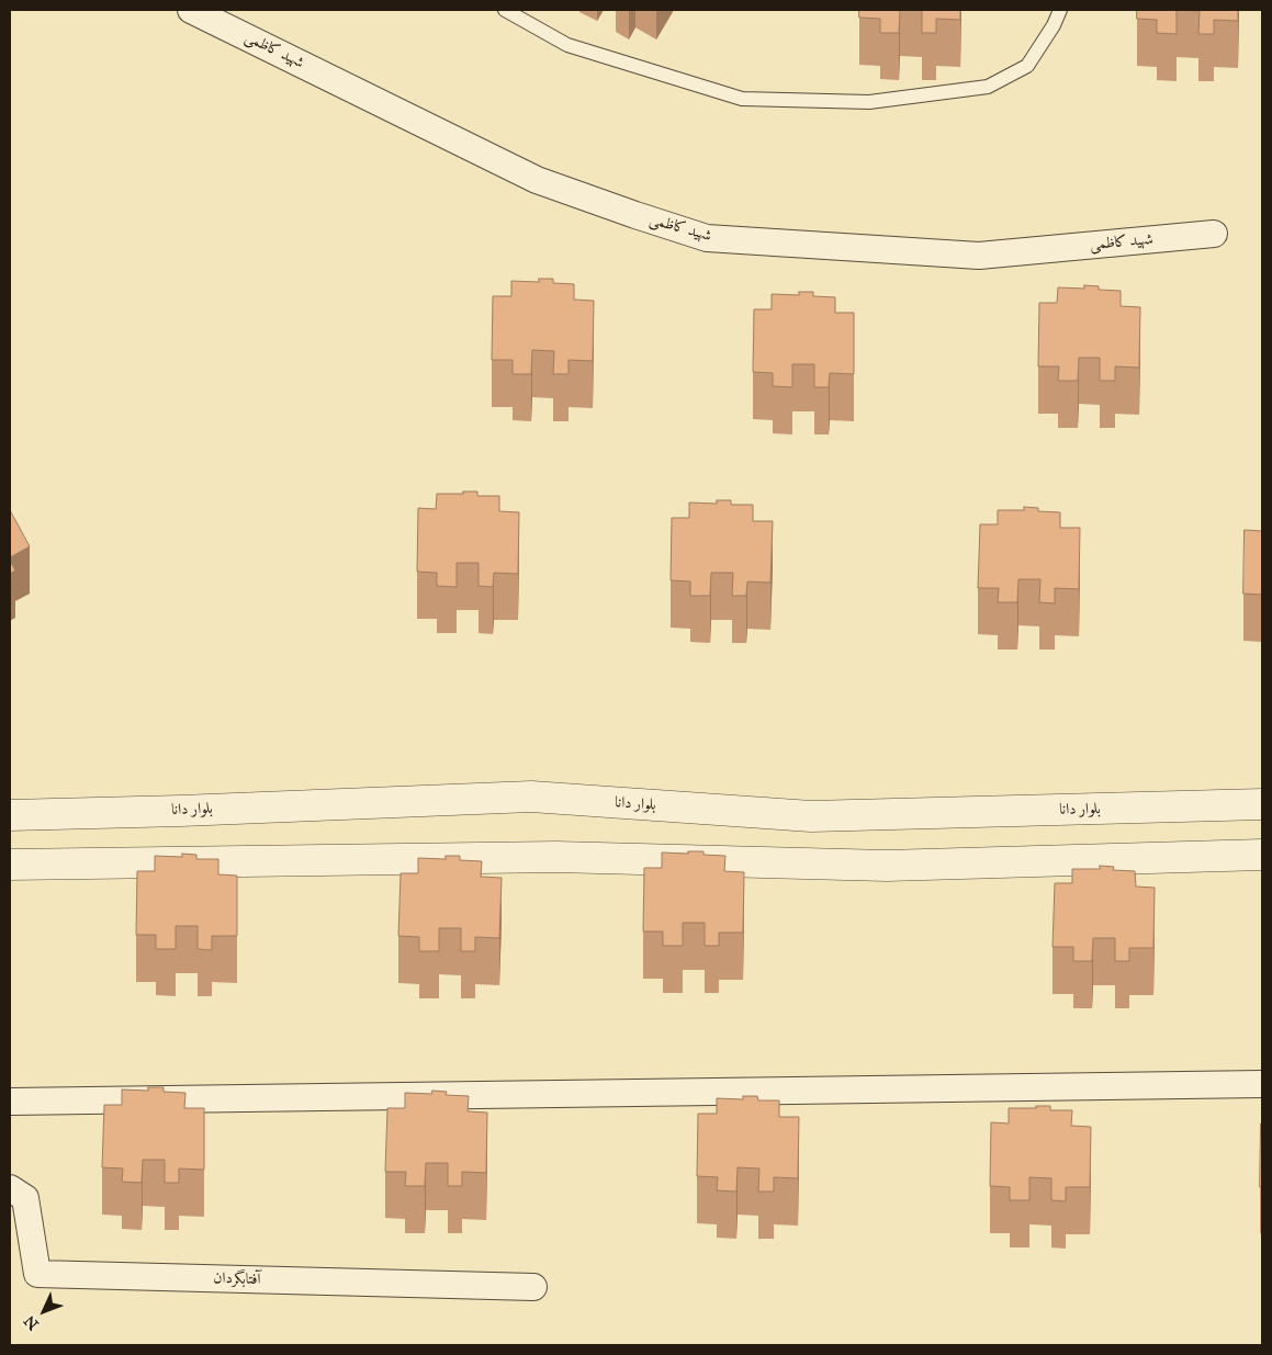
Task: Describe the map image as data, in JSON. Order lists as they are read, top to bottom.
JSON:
{
  "streets": {
    "street": ["شهید کاظمی", "بلوار دانا", "آفتابگردان"]
  },
  "north": "bottom left"
}
